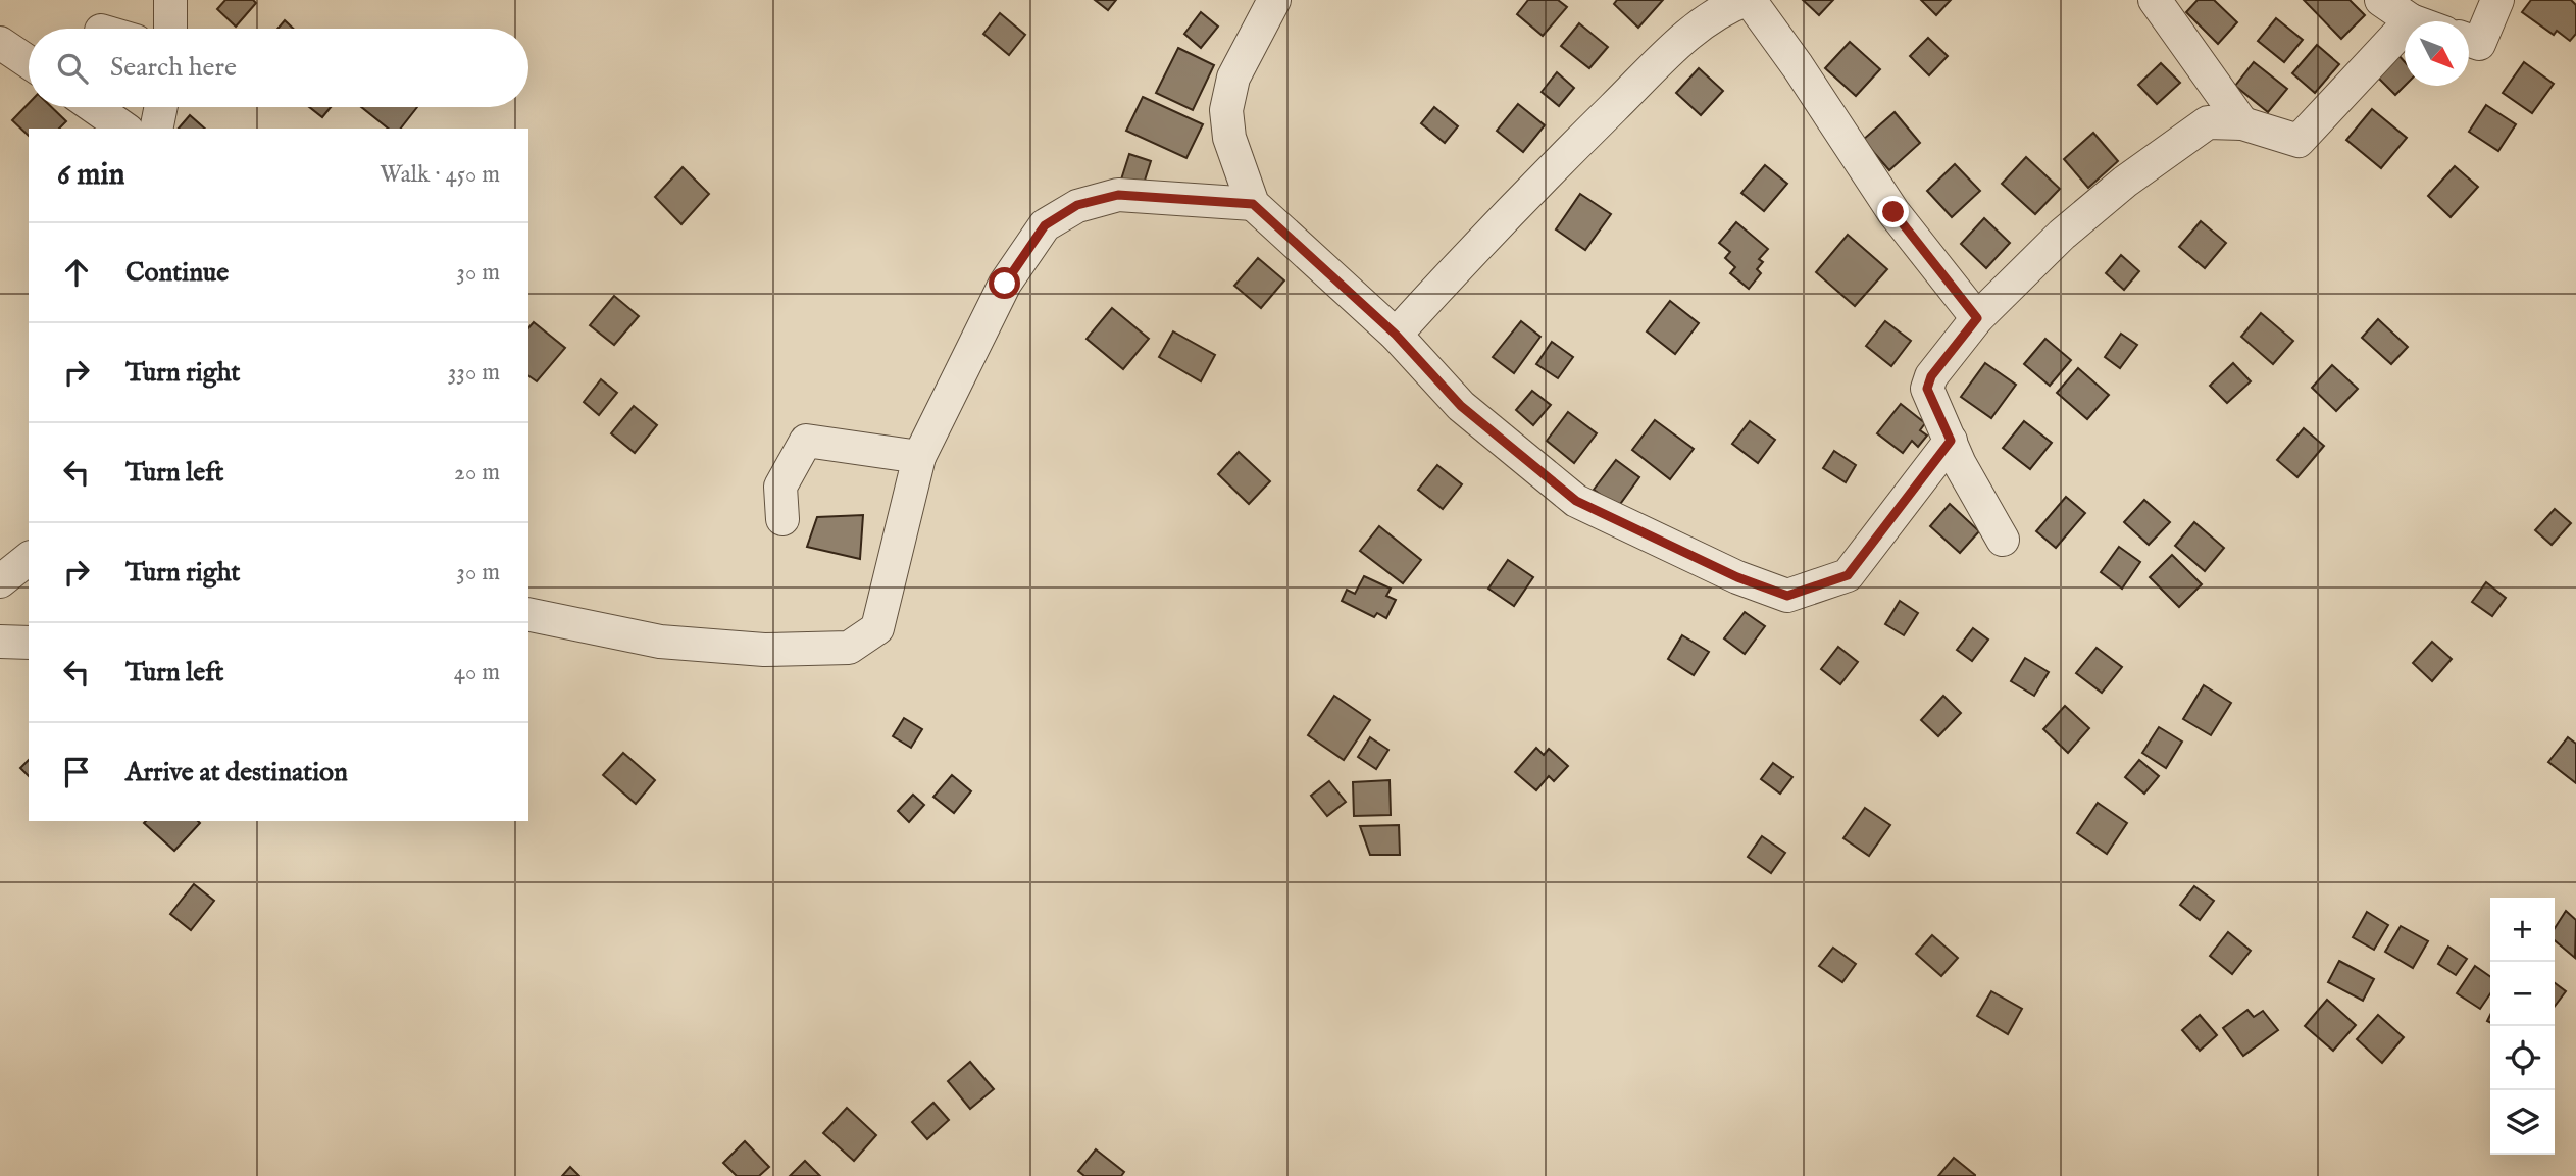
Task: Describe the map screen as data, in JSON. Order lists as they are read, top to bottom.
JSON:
{
  "north": "bottom right",
  "page": {
    "search": "Search here",
    "heading": ["6 min", "Walk · 450 m"],
    "list": [
      ["Continue", "30 m"],
      ["Turn right", "330 m"],
      ["Turn left", "20 m"],
      ["Turn right", "30 m"],
      ["Turn left", "40 m"],
      "Arrive at destination"
    ],
    "map_buttons": ["+", "−"]
  }
}
